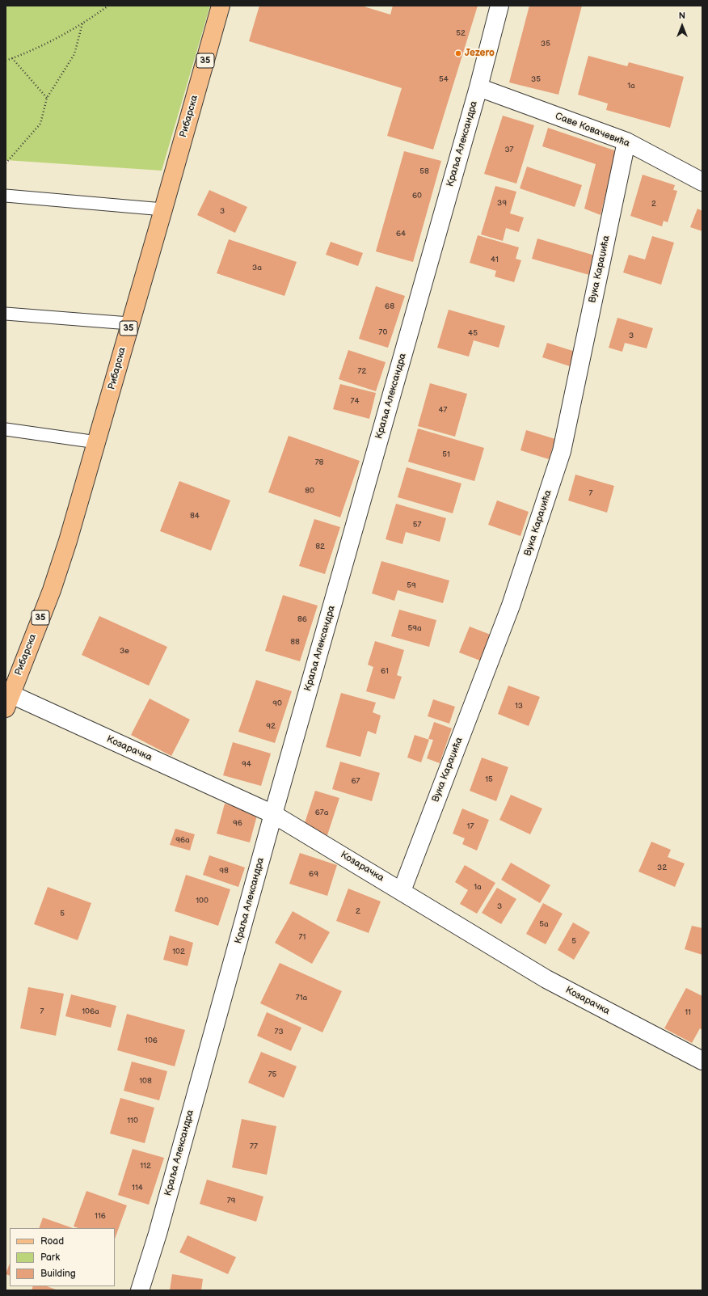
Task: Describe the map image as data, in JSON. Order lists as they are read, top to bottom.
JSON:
{
  "streets": {
    "main road": ["35", "Рибарска"],
    "street": [
      "Саве Ковачевића",
      "Краља Александра",
      "Вука Караџића",
      "Козарачка"
    ]
  },
  "crossings": [
    ["Рибарска", "Козарачка"],
    ["Саве Ковачевића", "Краља Александра"],
    ["Саве Ковачевића", "Вука Караџића"],
    ["Краља Александра", "Козарачка"],
    ["Вука Караџића", "Козарачка"]
  ],
  "places": ["Jezero"],
  "house_numbers": [
    "52",
    "35",
    "54",
    "35",
    "1a",
    "37",
    "58",
    "60",
    "39",
    "2",
    "3",
    "64",
    "41",
    "3a",
    "68",
    "70",
    "45",
    "3",
    "72",
    "74",
    "47",
    "51",
    "78",
    "80",
    "7",
    "84",
    "57",
    "82",
    "59",
    "86",
    "59a",
    "88",
    "3e",
    "61",
    "90",
    "13",
    "92",
    "94",
    "15",
    "67",
    "67a",
    "96",
    "17",
    "96a",
    "32",
    "98",
    "69",
    "1a",
    "100",
    "3",
    "2",
    "5",
    "5a",
    "71",
    "5",
    "102",
    "71a",
    "7",
    "106a",
    "11",
    "73",
    "106",
    "75",
    "108",
    "110",
    "77",
    "112",
    "114",
    "79",
    "116"
  ],
  "legend": ["Road", "Park", "Building"],
  "north": "top"
}
